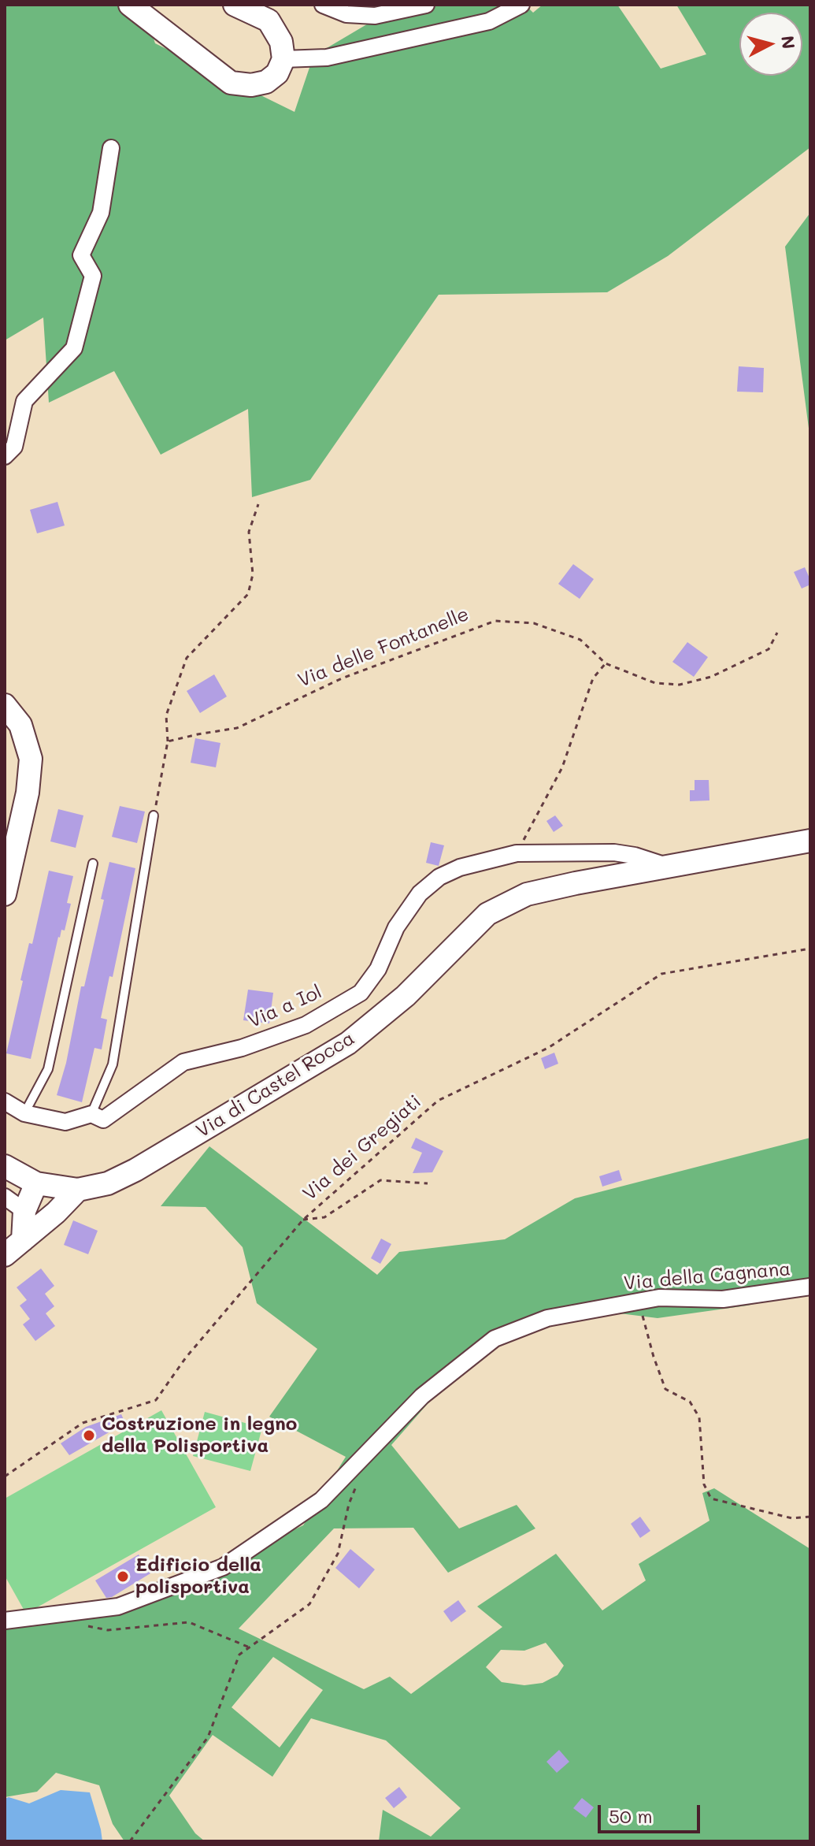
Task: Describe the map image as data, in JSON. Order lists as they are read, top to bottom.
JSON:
{
  "streets": {
    "main road": ["Via di Castel Rocca"],
    "street": ["Via a Iol", "Via della Cagnana"],
    "path": ["Via delle Fontanelle", "Via dei Gregiati"]
  },
  "crossings": [
    ["Via a Iol", "Via di Castel Rocca"]
  ],
  "places": ["Costruzione in legno della Polisportiva", "Edificio della polisportiva"],
  "scale_bar": "50 m",
  "north": "right"
}
